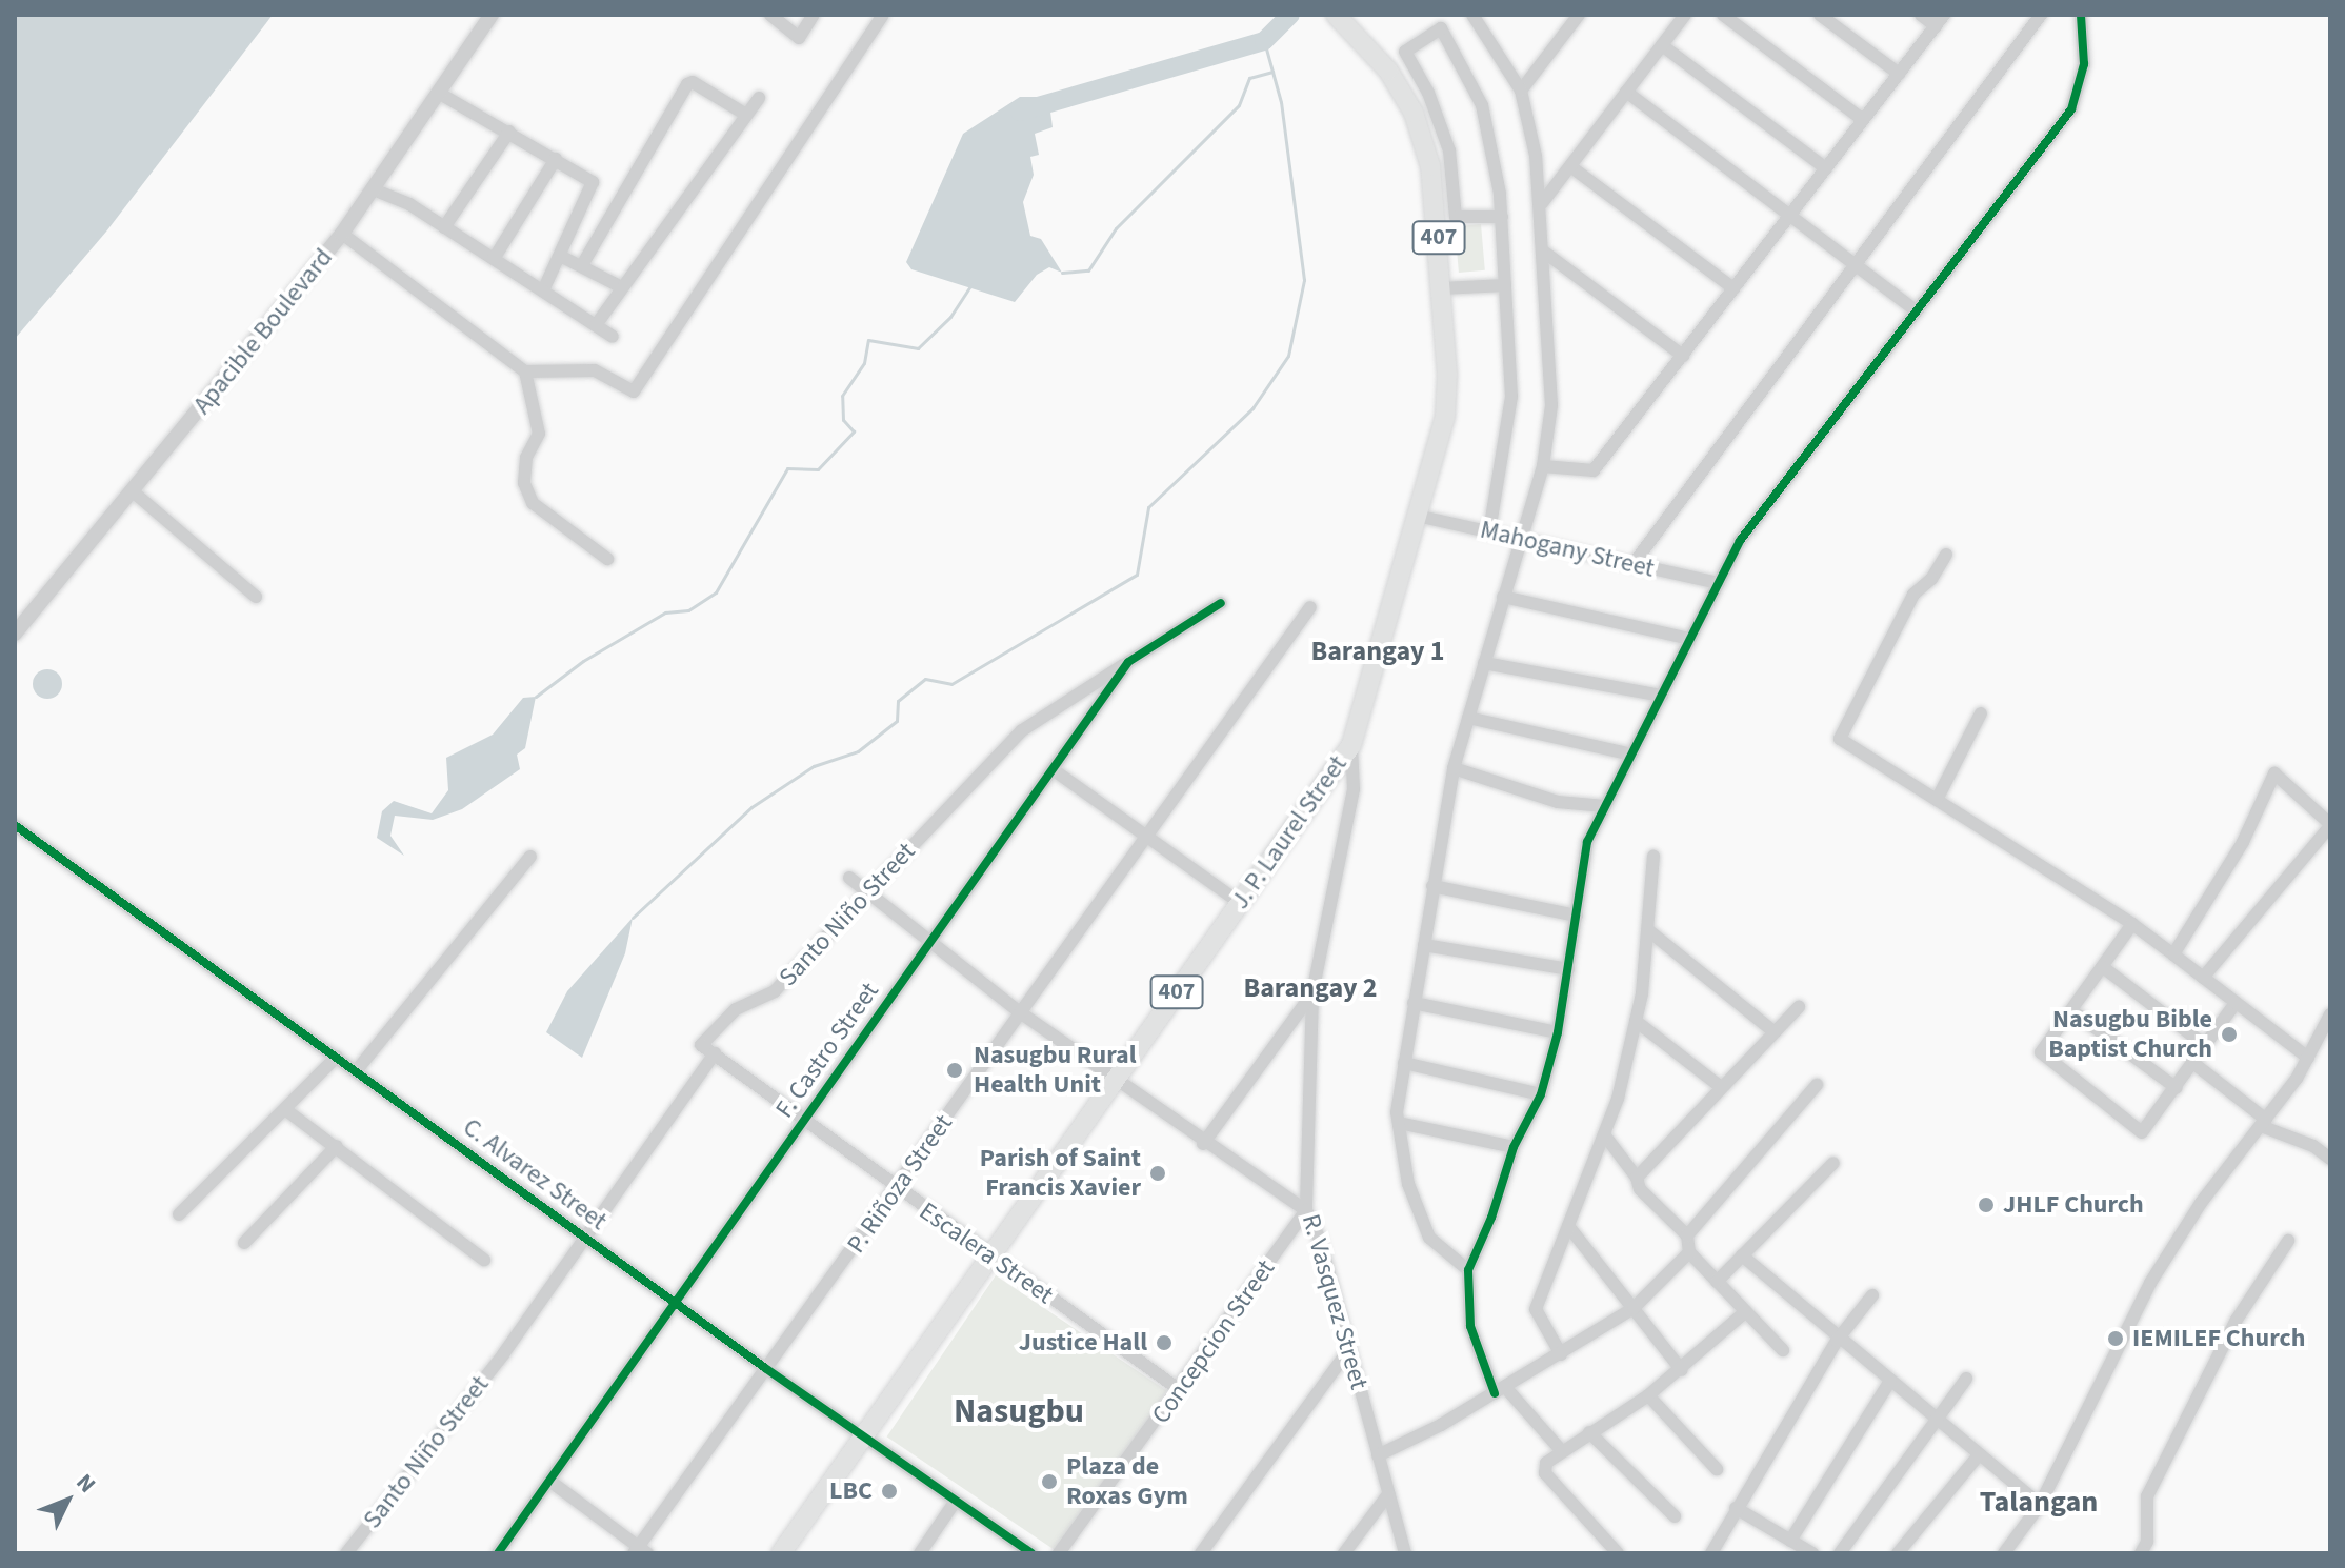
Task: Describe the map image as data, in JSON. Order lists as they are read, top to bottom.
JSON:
{
  "streets": {
    "main road": ["407", "J. P. Laurel Street"],
    "street": [
      "Apacible Boulevard",
      "Mahogany Street",
      "Santo Niño Street",
      "F. Castro Street",
      "C. Alvarez Street",
      "P. Riñoza Street",
      "Escalera Street",
      "R. Vasquez Street",
      "Concepcion Street"
    ]
  },
  "crossings": [
    ["Mahogany Street", "J. P. Laurel Street"],
    ["J. P. Laurel Street", "C. Alvarez Street"],
    ["J. P. Laurel Street", "Escalera Street"],
    ["J. P. Laurel Street", "R. Vasquez Street"],
    ["Santo Niño Street", "F. Castro Street"],
    ["Santo Niño Street", "C. Alvarez Street"],
    ["Santo Niño Street", "Escalera Street"],
    ["F. Castro Street", "C. Alvarez Street"],
    ["F. Castro Street", "Escalera Street"],
    ["C. Alvarez Street", "P. Riñoza Street"],
    ["P. Riñoza Street", "Escalera Street"],
    ["Escalera Street", "Concepcion Street"],
    ["R. Vasquez Street", "Concepcion Street"]
  ],
  "districts": [
    "Barangay 1",
    "Barangay 2",
    "Nasugbu",
    "Talangan"
  ],
  "places": [
    "Nasugbu Bible Baptist Church",
    "Nasugbu Rural Health Unit",
    "Parish of Saint Francis Xavier",
    "JHLF Church",
    "IEMILEF Church",
    "Justice Hall",
    "Plaza de Roxas Gym",
    "LBC"
  ],
  "north": "top right"
}
